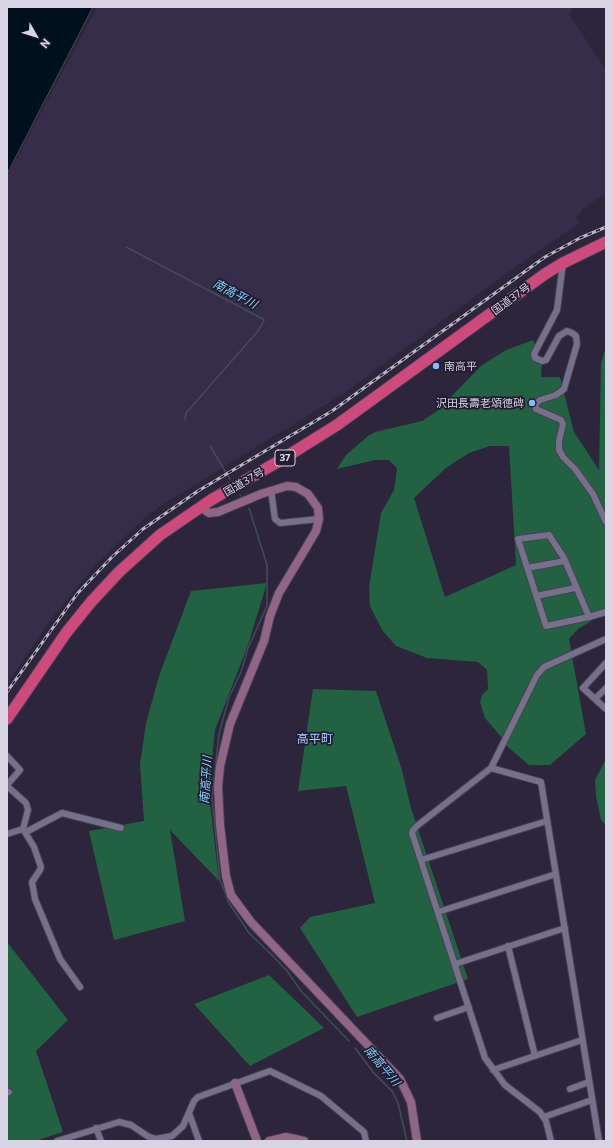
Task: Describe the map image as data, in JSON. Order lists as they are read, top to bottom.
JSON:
{
  "streets": {
    "highway": ["国道37号", "37"]
  },
  "districts": ["高平町"],
  "water": ["南高平川"],
  "places": ["南高平", "沢田長壽老頌徳碑"],
  "north": "bottom right"
}
